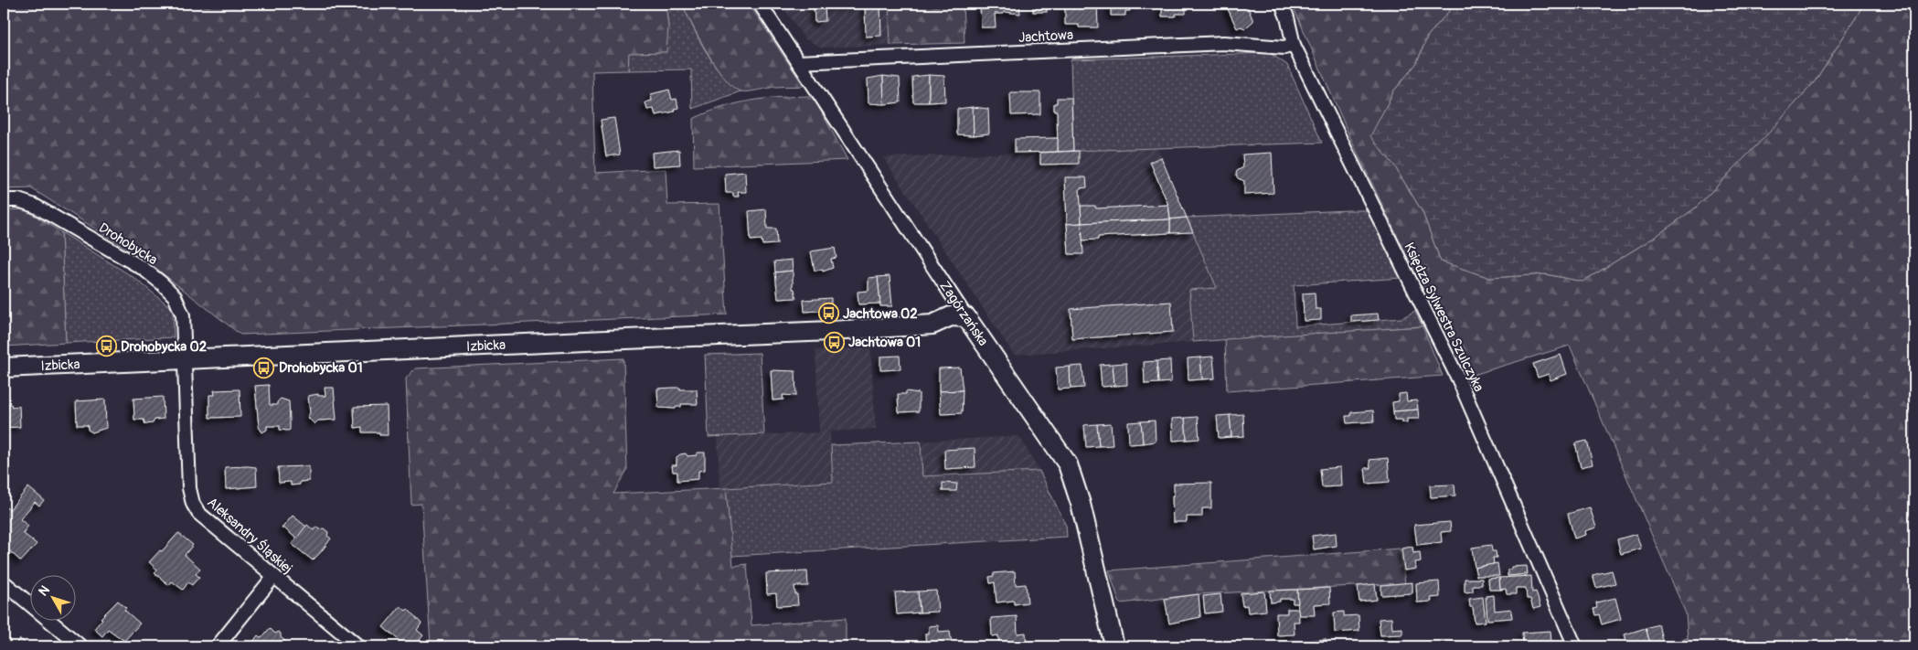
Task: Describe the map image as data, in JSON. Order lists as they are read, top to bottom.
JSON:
{
  "streets": {
    "street": [
      "Jachtowa",
      "Drohobycka",
      "Zagórzańska",
      "Księdza Sylwestra Szulczyka",
      "Izbicka",
      "Aleksandry Śląskiej"
    ]
  },
  "crossings": [
    ["Jachtowa", "Zagórzańska"],
    ["Jachtowa", "Księdza Sylwestra Szulczyka"],
    ["Drohobycka", "Izbicka"],
    ["Drohobycka", "Aleksandry Śląskiej"],
    ["Zagórzańska", "Izbicka"],
    ["Izbicka", "Aleksandry Śląskiej"]
  ],
  "places": {
    "bus stop": [
      "Jachtowa 02",
      "Jachtowa 01",
      "Drohobycka 02",
      "Drohobycka 01"
    ]
  },
  "north": "top left"
}
